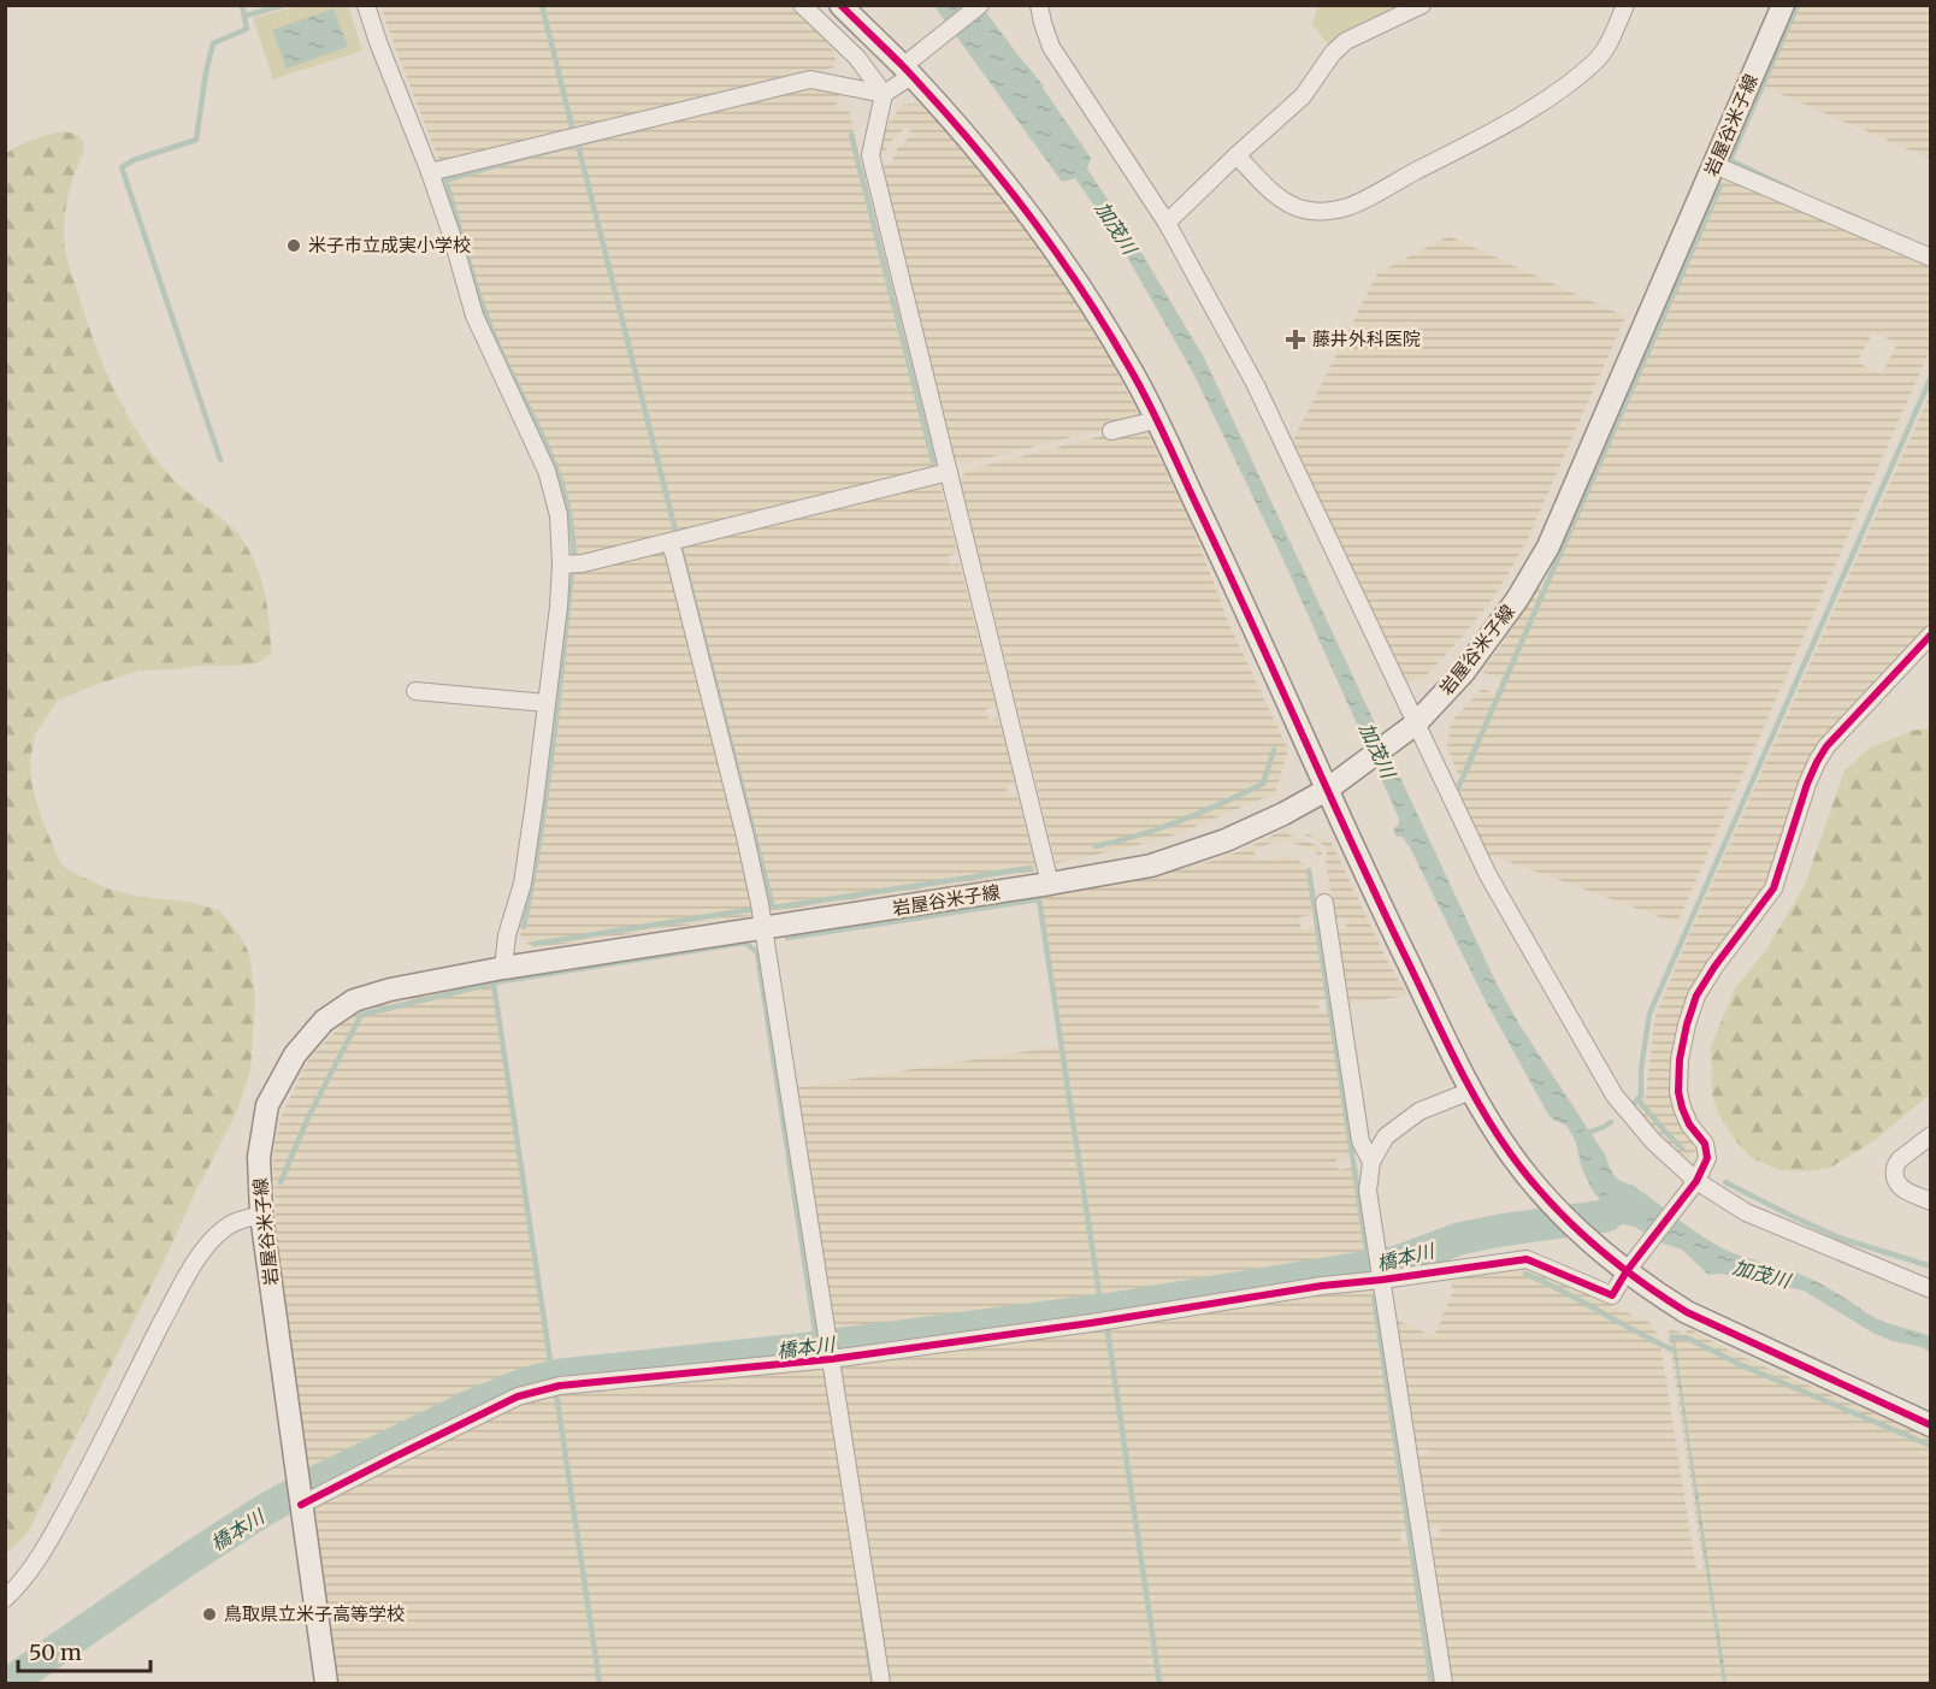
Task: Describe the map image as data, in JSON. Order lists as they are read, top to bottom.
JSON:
{
  "streets": {
    "main road": ["岩屋谷米子線"]
  },
  "water": ["加茂川", "橋本川"],
  "places": {
    "other": ["米子市立成実小学校", "鳥取県立米子高等学校"],
    "health": ["藤井外科医院"]
  },
  "scale_bar": "50 m"
}
